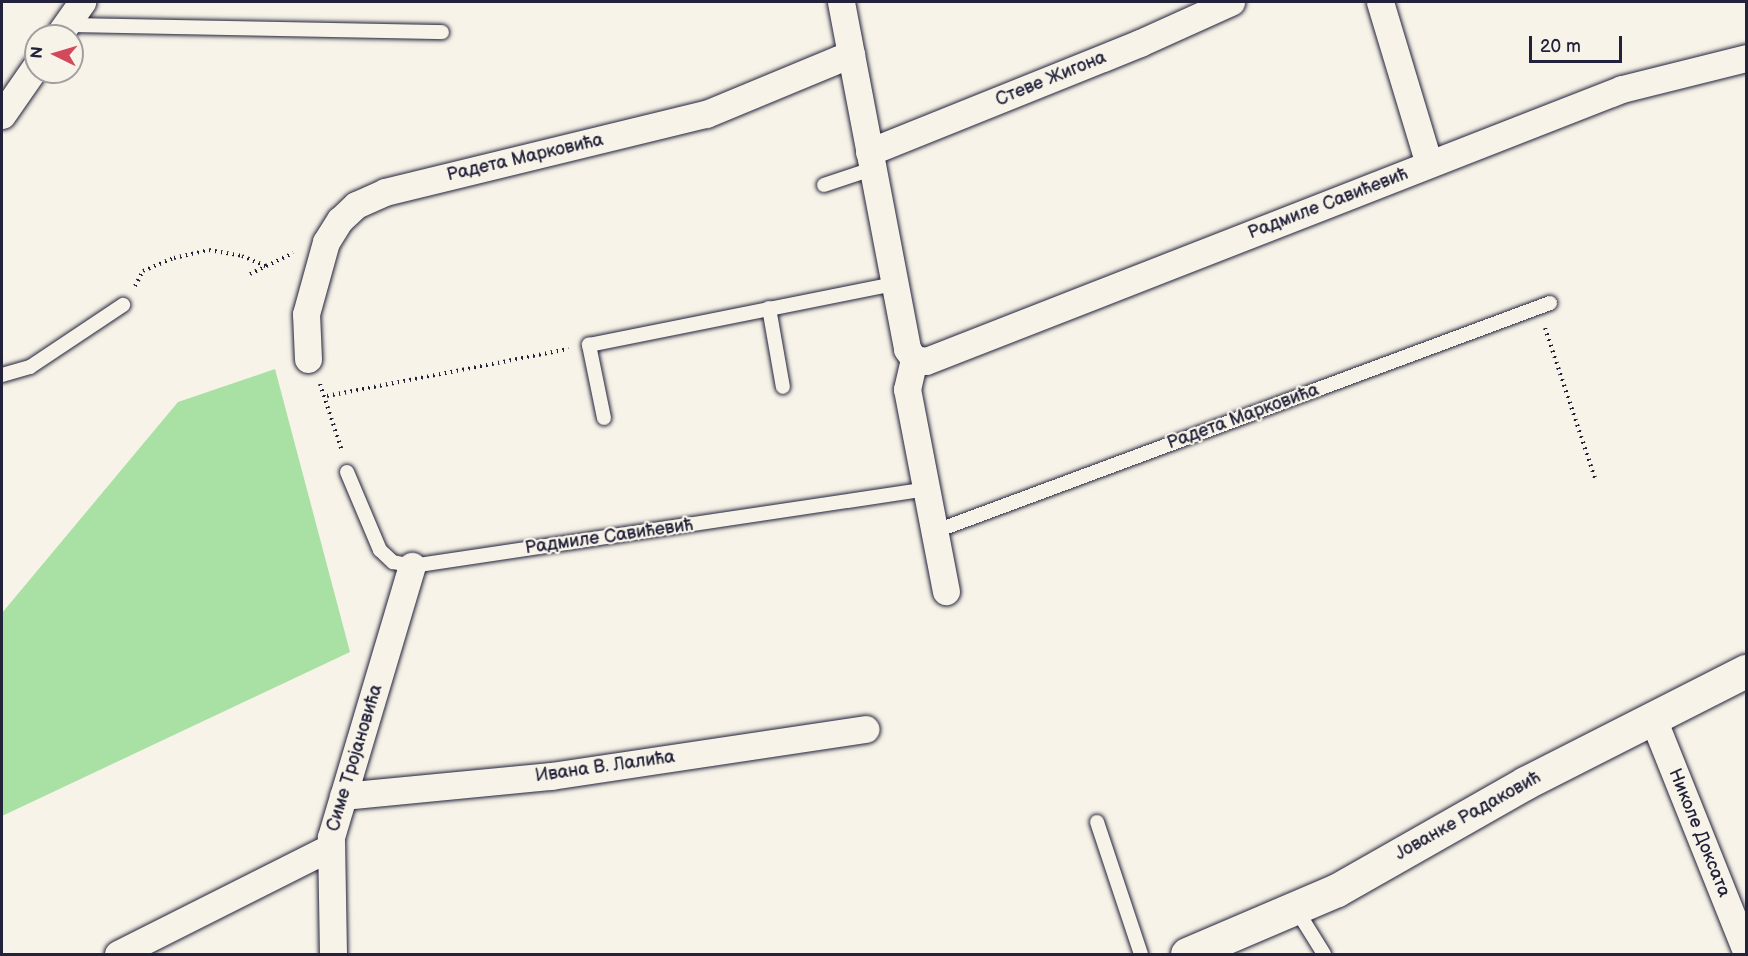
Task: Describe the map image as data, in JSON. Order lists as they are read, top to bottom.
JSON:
{
  "streets": {
    "main road": ["Јованке Радаковић"],
    "street": [
      "Стеве Жигона",
      "Радета Марковића",
      "Радмиле Савићевић",
      "Симе Тројановића",
      "Ивана В. Лалића",
      "Николе Доксата"
    ]
  },
  "crossings": [
    ["Радмиле Савићевић", "Симе Тројановића"],
    ["Симе Тројановића", "Ивана В. Лалића"],
    ["Јованке Радаковић", "Николе Доксата"]
  ],
  "scale_bar": "20 m",
  "north": "left"
}
